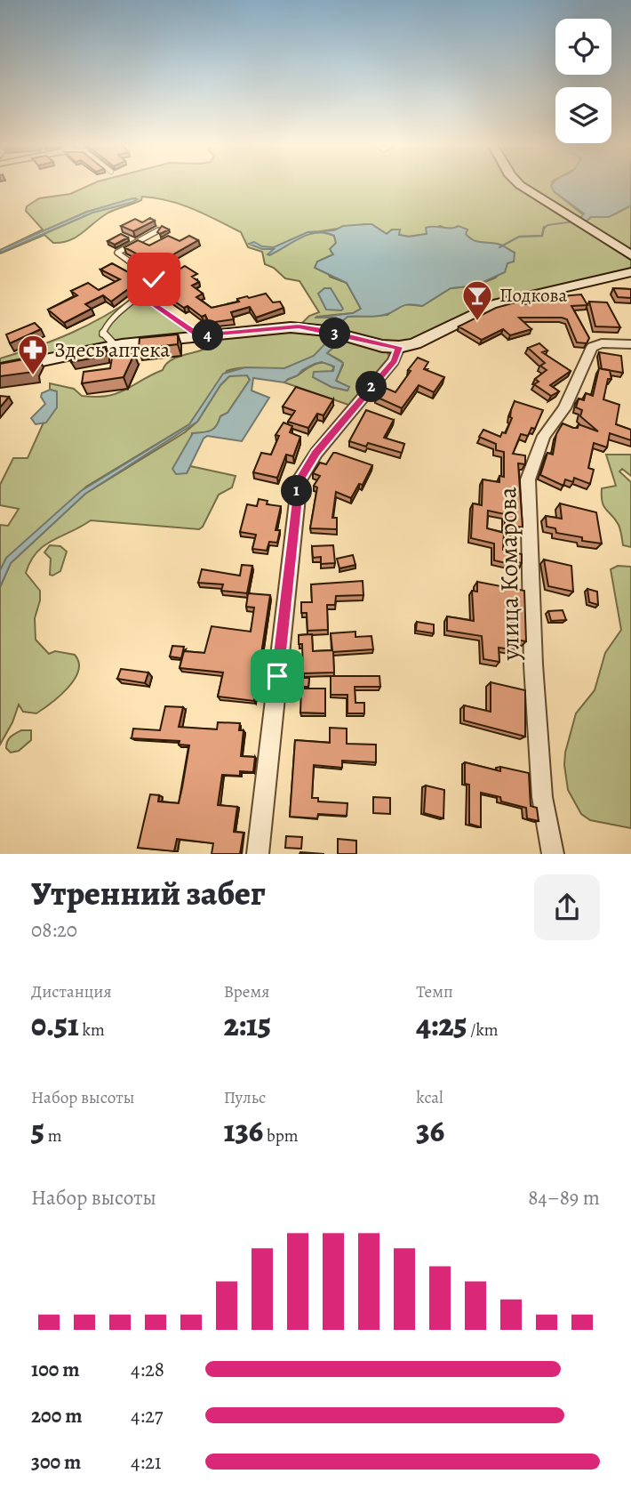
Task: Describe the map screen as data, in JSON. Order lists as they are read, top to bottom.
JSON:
{
  "streets": {
    "street": ["улица Комарова"]
  },
  "places": {
    "bar": ["Подкова"],
    "pharmacy": ["Здесь аптека"]
  },
  "page": {
    "pins": [
      "3",
      "4",
      "2",
      "1"
    ],
    "heading": ["Утренний забег", "08:20"],
    "stats": [
      ["Дистанция", "0.51 km"],
      ["Время", "2:15"],
      ["Темп", "4:25 /km"],
      ["Набор высоты", "5 m"],
      ["Пульс", "136 bpm"],
      ["kcal", "36"]
    ],
    "chart": ["Набор высоты", "84–89 m"],
    "list": [
      {
        "name": "100 m",
        "note": "4:28"
      },
      {
        "name": "200 m",
        "note": "4:27"
      },
      {
        "name": "300 m",
        "note": "4:21"
      }
    ]
  }
}
